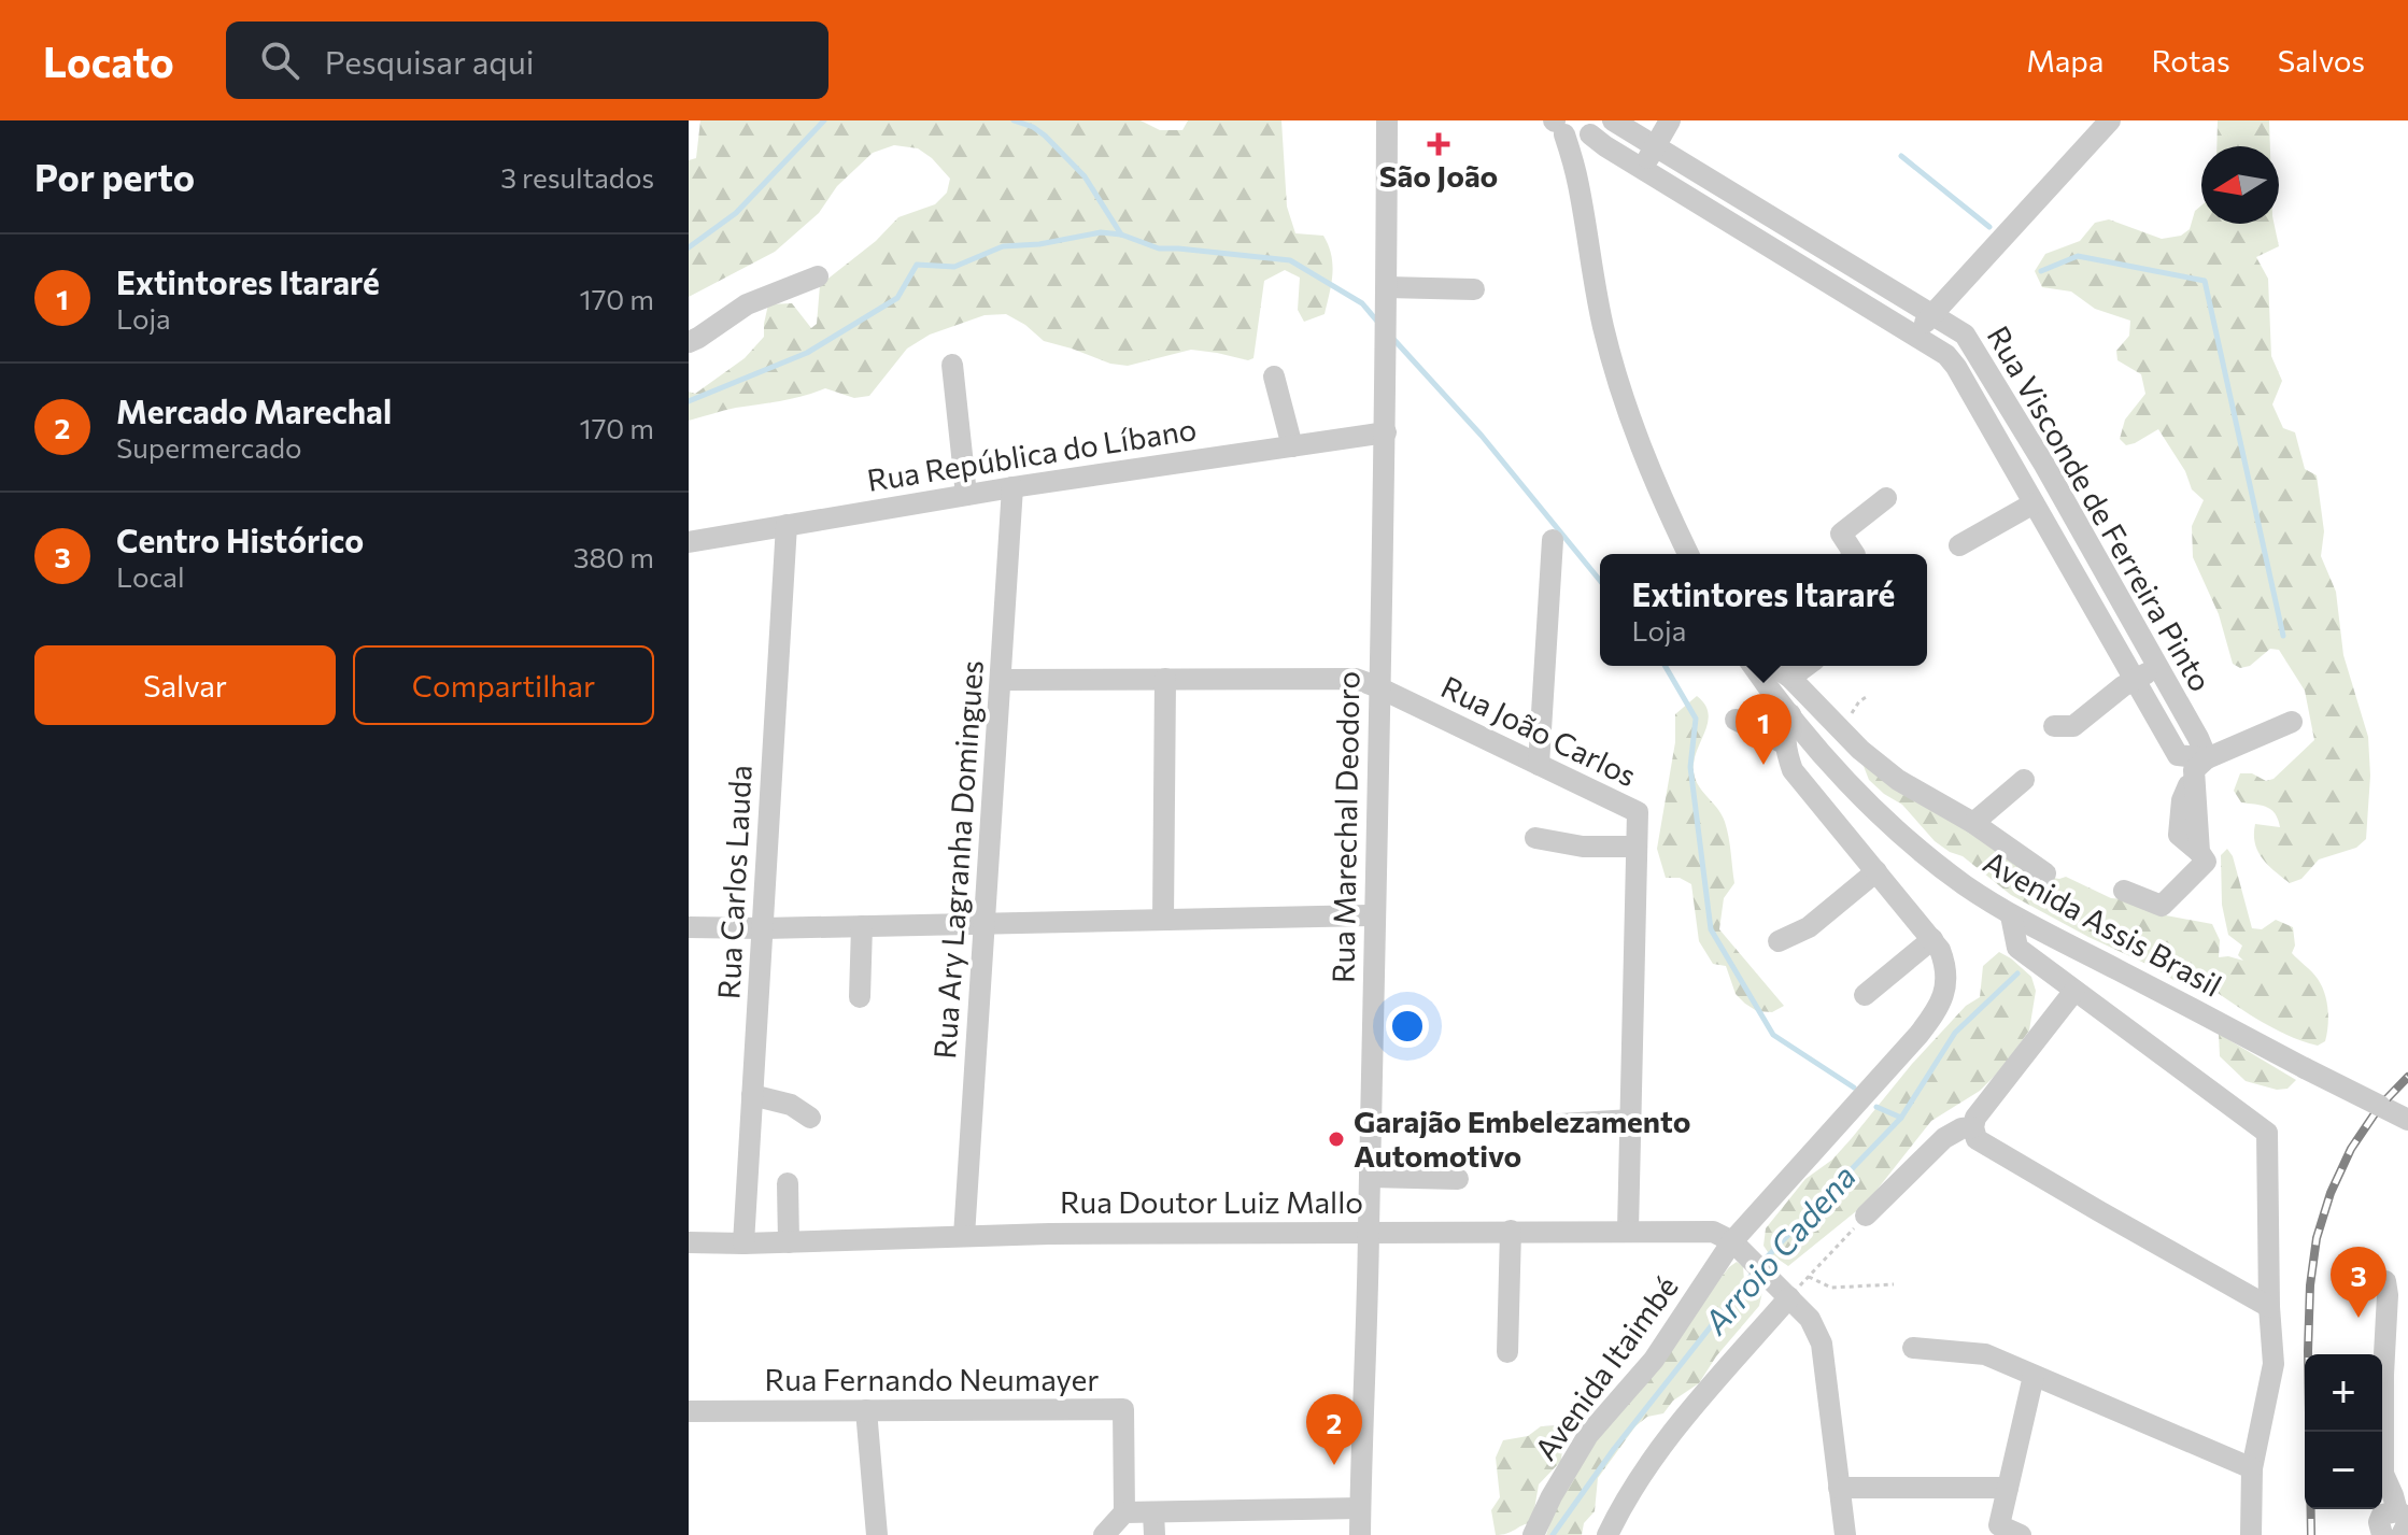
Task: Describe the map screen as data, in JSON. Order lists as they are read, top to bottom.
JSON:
{
  "streets": {
    "street": [
      "Rua República do Líbano",
      "Rua Visconde de Ferreira Pinto",
      "Rua João Carlos",
      "Rua Marechal Deodoro",
      "Rua Ary Lagranha Domingues",
      "Rua Carlos Lauda",
      "Avenida Assis Brasil",
      "Rua Doutor Luiz Mallo",
      "Avenida Itaimbé",
      "Rua Fernando Neumayer"
    ]
  },
  "crossings": [
    ["Rua República do Líbano", "Rua Marechal Deodoro"],
    ["Rua República do Líbano", "Rua Ary Lagranha Domingues"],
    ["Rua República do Líbano", "Rua Carlos Lauda"],
    ["Rua João Carlos", "Rua Marechal Deodoro"],
    ["Rua João Carlos", "Rua Ary Lagranha Domingues"],
    ["Rua João Carlos", "Rua Doutor Luiz Mallo"],
    ["Rua Marechal Deodoro", "Rua Doutor Luiz Mallo"],
    ["Rua Ary Lagranha Domingues", "Rua Doutor Luiz Mallo"],
    ["Rua Carlos Lauda", "Rua Doutor Luiz Mallo"],
    ["Rua Doutor Luiz Mallo", "Avenida Itaimbé"]
  ],
  "water": ["Arroio Cadena"],
  "places": {
    "health": ["São João"],
    "other": ["Garajão Embelezamento Automotivo"]
  },
  "north": "left",
  "page": {
    "header": "Locato",
    "search": "Pesquisar aqui",
    "nav": ["Mapa", "Rotas", "Salvos"],
    "heading": ["Por perto", "3 resultados"],
    "list": [
      {
        "mark": "1",
        "name": "Extintores Itararé",
        "note": "Loja",
        "value": "170 m"
      },
      {
        "mark": "2",
        "name": "Mercado Marechal",
        "note": "Supermercado",
        "value": "170 m"
      },
      {
        "mark": "3",
        "name": "Centro Histórico",
        "note": "Local",
        "value": "380 m"
      }
    ],
    "popup": ["Extintores Itararé", "Loja"],
    "buttons": ["Salvar", "Compartilhar"],
    "pins": ["1", "3", "2"],
    "map_buttons": ["+", "−"]
  }
}
